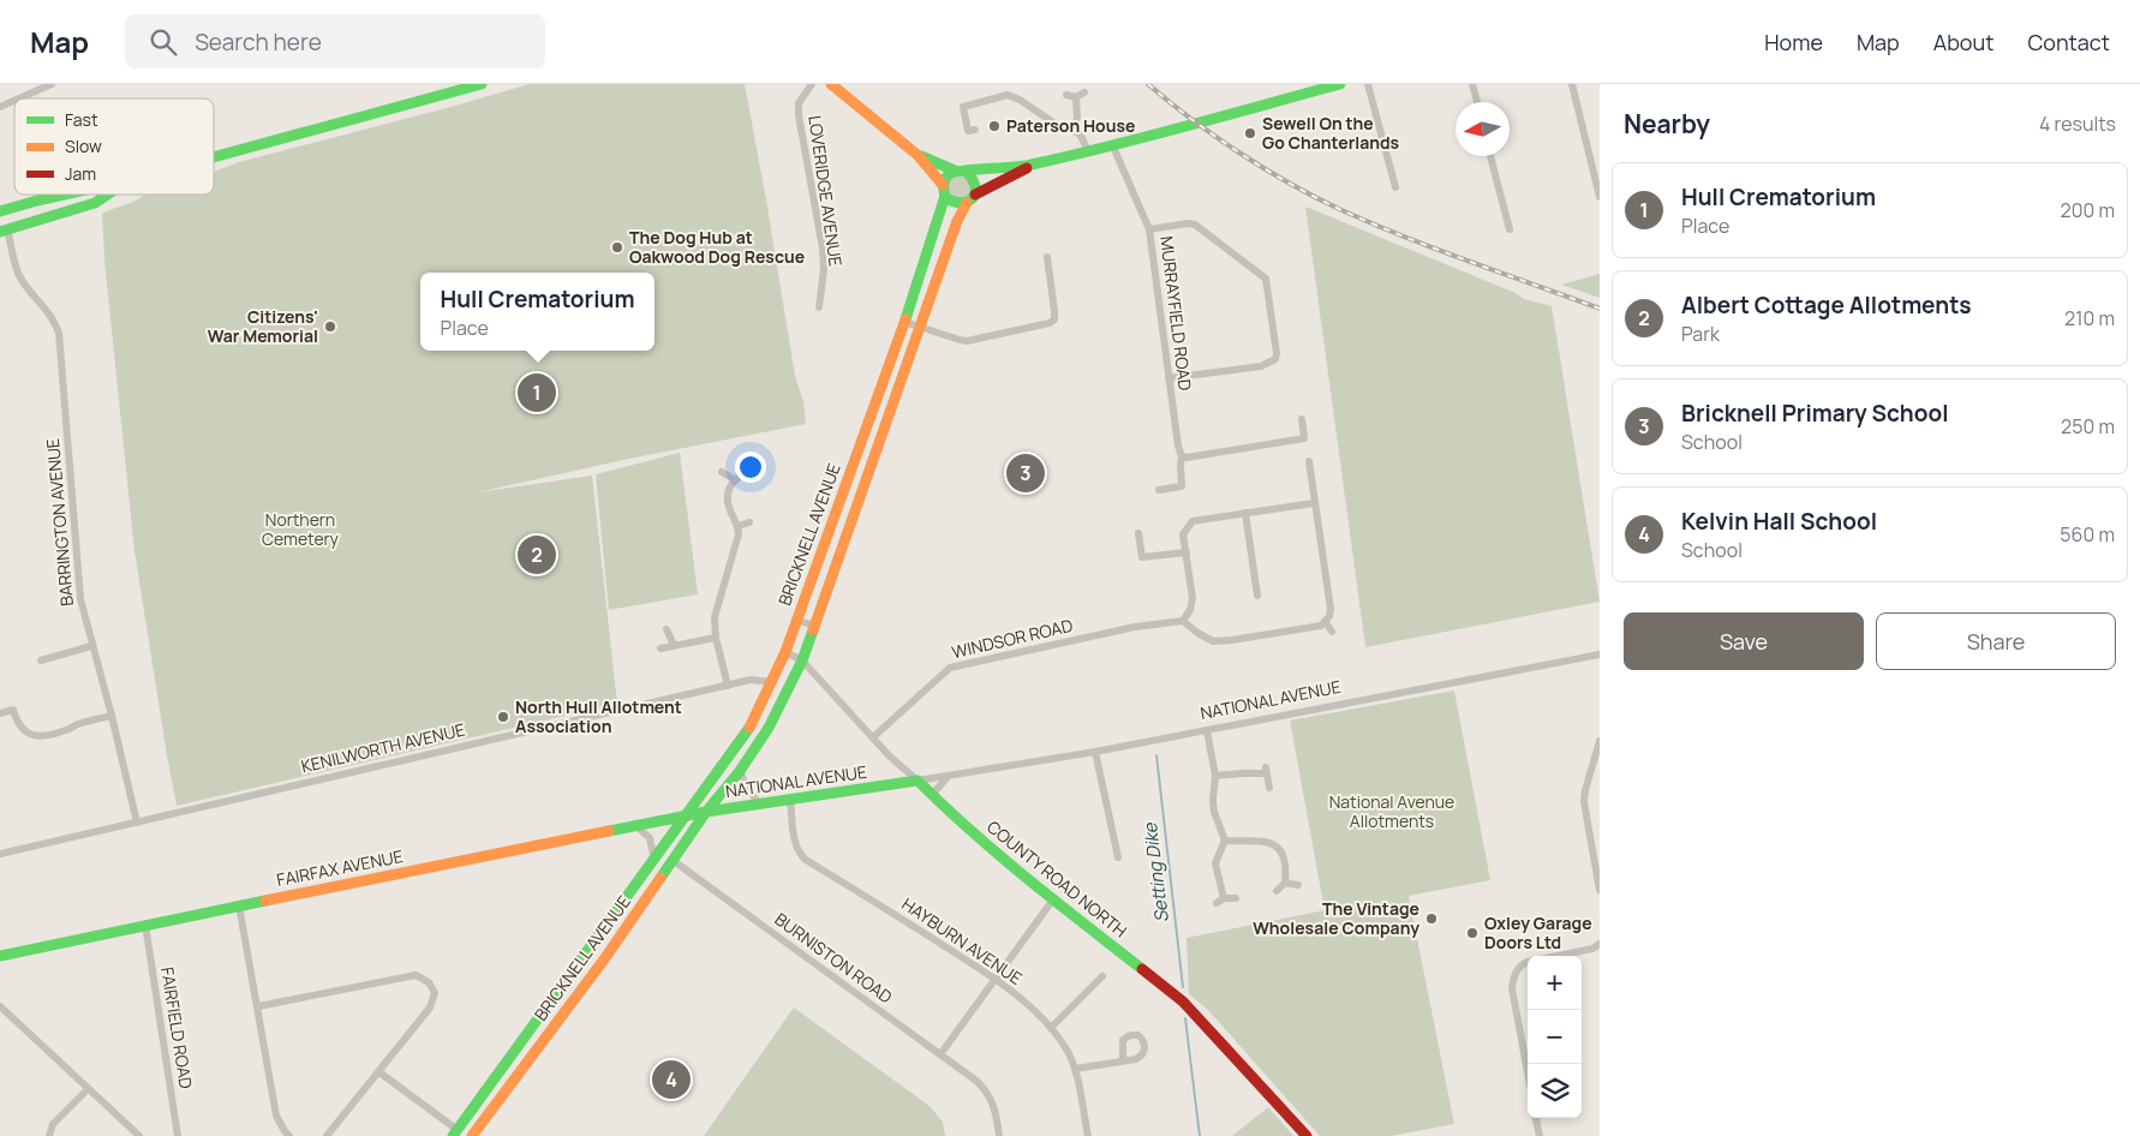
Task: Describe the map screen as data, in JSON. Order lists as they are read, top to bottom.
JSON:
{
  "streets": {
    "street": [
      "LOVERIDGE AVENUE",
      "MURRAYFIELD ROAD",
      "BARRINGTON AVENUE",
      "BRICKNELL AVENUE",
      "WINDSOR ROAD",
      "NATIONAL AVENUE",
      "KENILWORTH AVENUE",
      "FAIRFAX AVENUE",
      "COUNTY ROAD NORTH",
      "HAYBURN AVENUE",
      "BURNISTON ROAD",
      "FAIRFIELD ROAD"
    ]
  },
  "crossings": [
    ["BARRINGTON AVENUE", "KENILWORTH AVENUE"],
    ["BRICKNELL AVENUE", "NATIONAL AVENUE"],
    ["BRICKNELL AVENUE", "KENILWORTH AVENUE"],
    ["BRICKNELL AVENUE", "FAIRFAX AVENUE"],
    ["BRICKNELL AVENUE", "COUNTY ROAD NORTH"],
    ["BRICKNELL AVENUE", "BURNISTON ROAD"],
    ["WINDSOR ROAD", "COUNTY ROAD NORTH"],
    ["NATIONAL AVENUE", "FAIRFAX AVENUE"],
    ["NATIONAL AVENUE", "COUNTY ROAD NORTH"],
    ["NATIONAL AVENUE", "HAYBURN AVENUE"],
    ["FAIRFAX AVENUE", "FAIRFIELD ROAD"]
  ],
  "water": ["Setting Dike"],
  "parks": ["Northern Cemetery", "National Avenue Allotments"],
  "places": [
    "Paterson House",
    "Sewell On the Go Chanterlands",
    "The Dog Hub at Oakwood Dog Rescue",
    "Citizens' War Memorial",
    "North Hull Allotment Association",
    "The Vintage Wholesale Company",
    "Oxley Garage Doors Ltd"
  ],
  "legend": ["Fast", "Slow", "Jam"],
  "north": "left",
  "page": {
    "header": "Map",
    "search": "Search here",
    "nav": [
      "Home",
      "Map",
      "About",
      "Contact"
    ],
    "heading": ["Nearby", "4 results"],
    "list": [
      {
        "mark": "1",
        "name": "Hull Crematorium",
        "note": "Place",
        "value": "200 m"
      },
      {
        "mark": "2",
        "name": "Albert Cottage Allotments",
        "note": "Park",
        "value": "210 m"
      },
      {
        "mark": "3",
        "name": "Bricknell Primary School",
        "note": "School",
        "value": "250 m"
      },
      {
        "mark": "4",
        "name": "Kelvin Hall School",
        "note": "School",
        "value": "560 m"
      }
    ],
    "popup": ["Hull Crematorium", "Place"],
    "pins": [
      "1",
      "3",
      "2",
      "4"
    ],
    "buttons": ["Save", "Share"],
    "map_buttons": ["+", "−"]
  }
}
